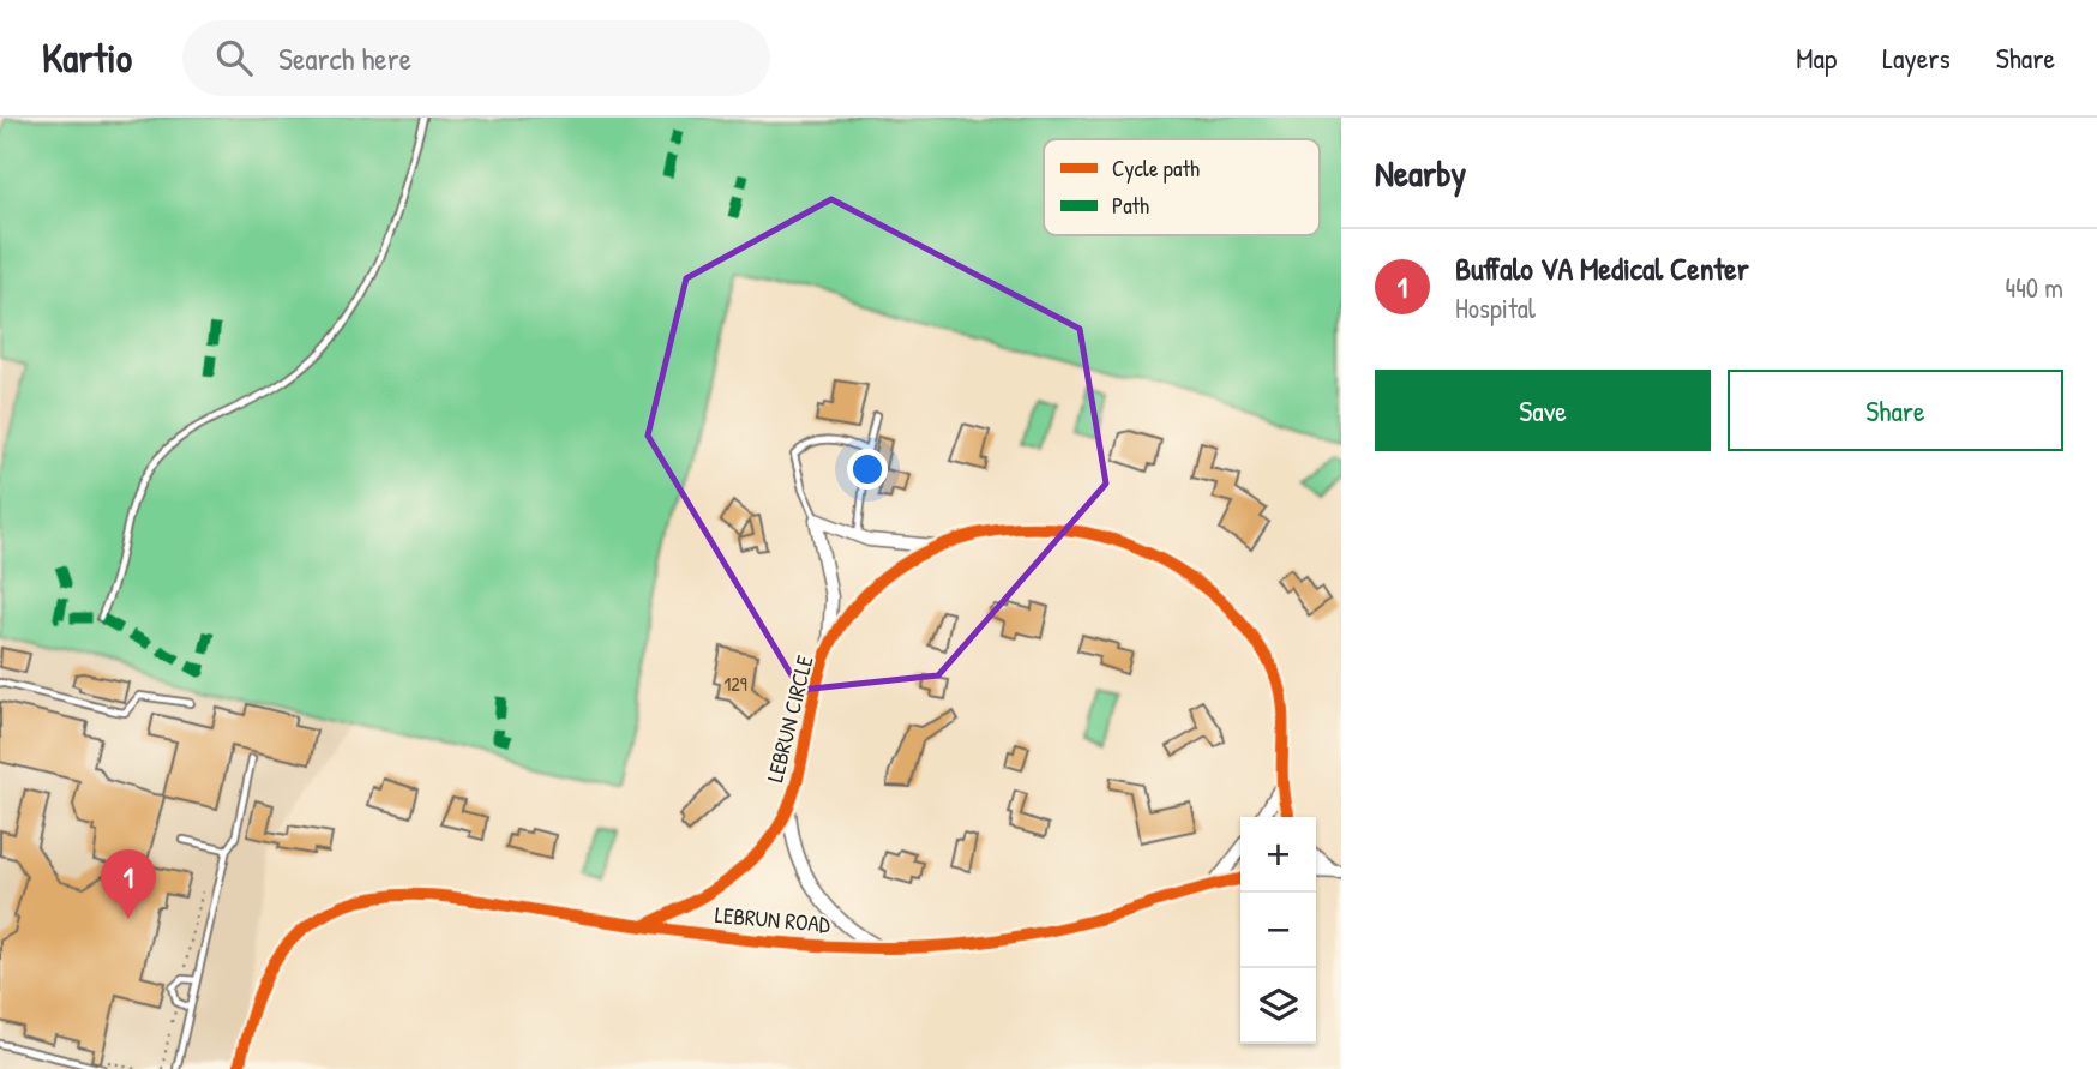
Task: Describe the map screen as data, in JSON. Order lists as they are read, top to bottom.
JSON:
{
  "streets": {
    "street": ["LEBRUN CIRCLE", "LEBRUN ROAD"]
  },
  "crossings": [
    ["LEBRUN CIRCLE", "LEBRUN ROAD"]
  ],
  "house_numbers": ["129"],
  "legend": ["Cycle path", "Path"],
  "page": {
    "header": "Kartio",
    "search": "Search here",
    "nav": ["Map", "Layers", "Share"],
    "heading": "Nearby",
    "list": [
      {
        "mark": "1",
        "name": "Buffalo VA Medical Center",
        "note": "Hospital",
        "value": "440 m"
      }
    ],
    "buttons": ["Save", "Share"],
    "map_buttons": ["+", "−"],
    "pins": "1"
  }
}
